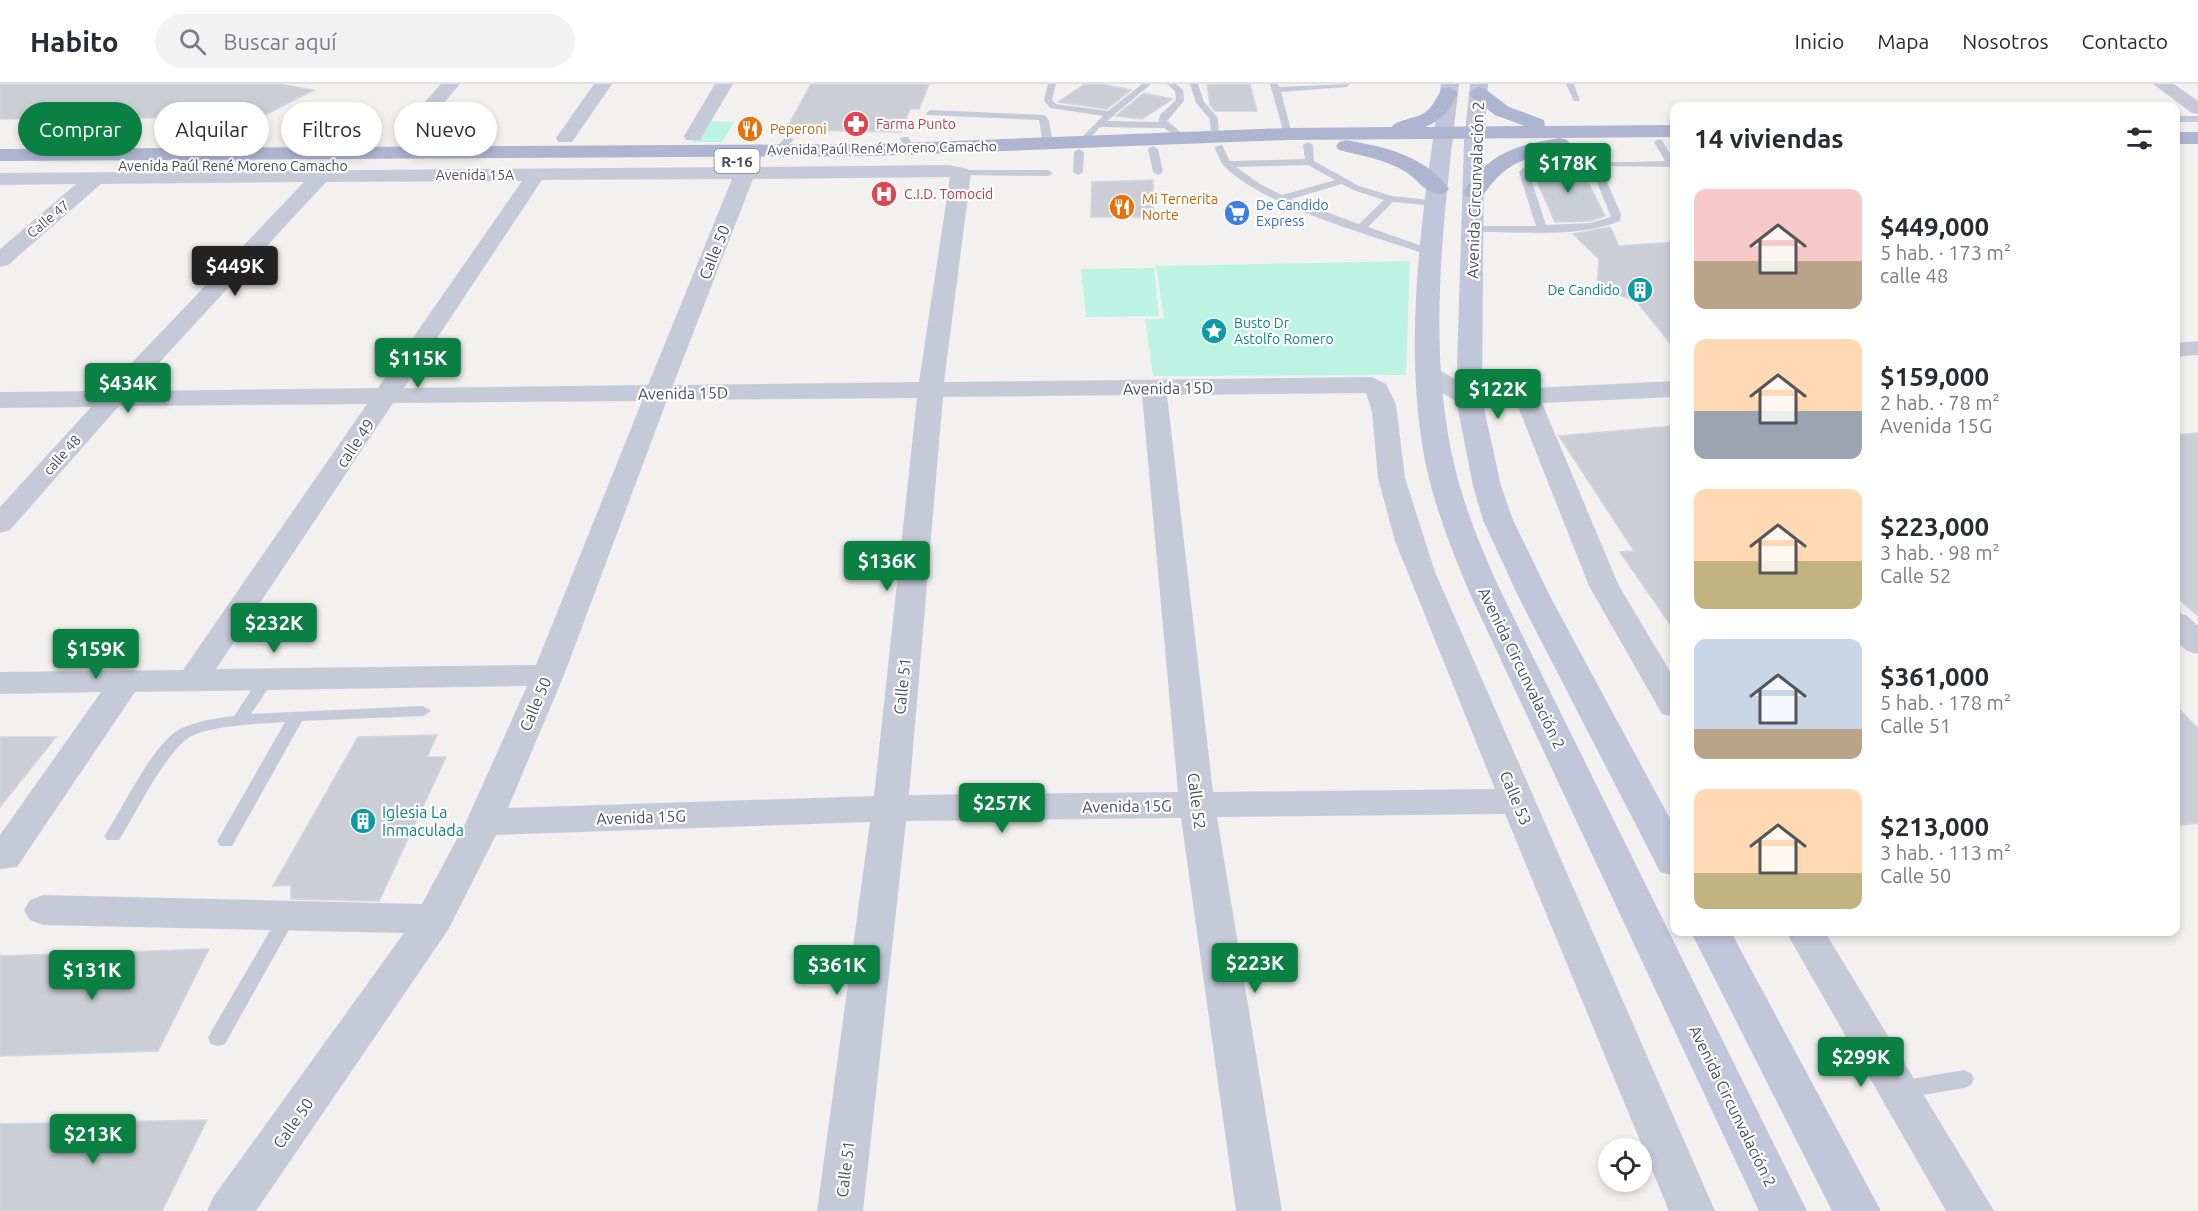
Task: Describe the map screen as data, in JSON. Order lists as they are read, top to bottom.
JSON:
{
  "streets": {
    "main road": ["Avenida Paúl René Moreno Camacho", "R-16", "Avenida Circunvalación 2"],
    "street": [
      "Avenida 15A",
      "Calle 47",
      "Calle 50",
      "Avenida 15D",
      "calle 49",
      "calle 48",
      "Calle 51",
      "Calle 53",
      "Calle 52",
      "Avenida 15G"
    ]
  },
  "crossings": [
    ["Avenida Paúl René Moreno Camacho", "R-16"],
    ["Avenida Paúl René Moreno Camacho", "Avenida 15A"],
    ["Avenida Paúl René Moreno Camacho", "Avenida Circunvalación 2"],
    ["Avenida Paúl René Moreno Camacho", "Calle 50"],
    ["R-16", "Avenida Circunvalación 2"],
    ["Avenida 15A", "Calle 47"],
    ["Avenida 15A", "Calle 50"],
    ["Avenida 15A", "calle 49"],
    ["Avenida 15A", "calle 48"],
    ["Avenida 15A", "Calle 51"],
    ["Calle 50", "Avenida 15D"],
    ["Calle 50", "Avenida 15G"],
    ["Avenida 15D", "calle 49"],
    ["Avenida 15D", "calle 48"],
    ["Avenida 15D", "Calle 51"],
    ["Avenida 15D", "Calle 53"],
    ["Avenida 15D", "Calle 52"],
    ["Calle 51", "Avenida 15G"],
    ["Calle 53", "Avenida 15G"],
    ["Calle 52", "Avenida 15G"]
  ],
  "places": {
    "pharmacy": ["Farma Punto"],
    "restaurant": ["Peperoni", "Mi Ternerita Norte"],
    "hospital": ["C.I.D. Tomocid"],
    "supermarket": ["De Candido Express"],
    "building": ["De Candido", "Iglesia La Inmaculada"],
    "place": ["Busto Dr Astolfo Romero"]
  },
  "page": {
    "header": "Habito",
    "search": "Buscar aquí",
    "nav": [
      "Inicio",
      "Mapa",
      "Nosotros",
      "Contacto"
    ],
    "chip": [
      "Comprar",
      "Alquilar",
      "Filtros",
      "Nuevo"
    ],
    "heading": "14 viviendas",
    "price": [
      "$178K",
      "$449K",
      "$115K",
      "$434K",
      "$122K",
      "$136K",
      "$232K",
      "$159K",
      "$257K",
      "$223K",
      "$361K",
      "$131K",
      "$299K",
      "$213K"
    ],
    "list": [
      {
        "name": "$449,000",
        "note": "5 hab. · 173 m² · calle 48"
      },
      {
        "name": "$159,000",
        "note": "2 hab. · 78 m² · Avenida 15G"
      },
      {
        "name": "$223,000",
        "note": "3 hab. · 98 m² · Calle 52"
      },
      {
        "name": "$361,000",
        "note": "5 hab. · 178 m² · Calle 51"
      },
      {
        "name": "$213,000",
        "note": "3 hab. · 113 m² · Calle 50"
      }
    ]
  }
}
